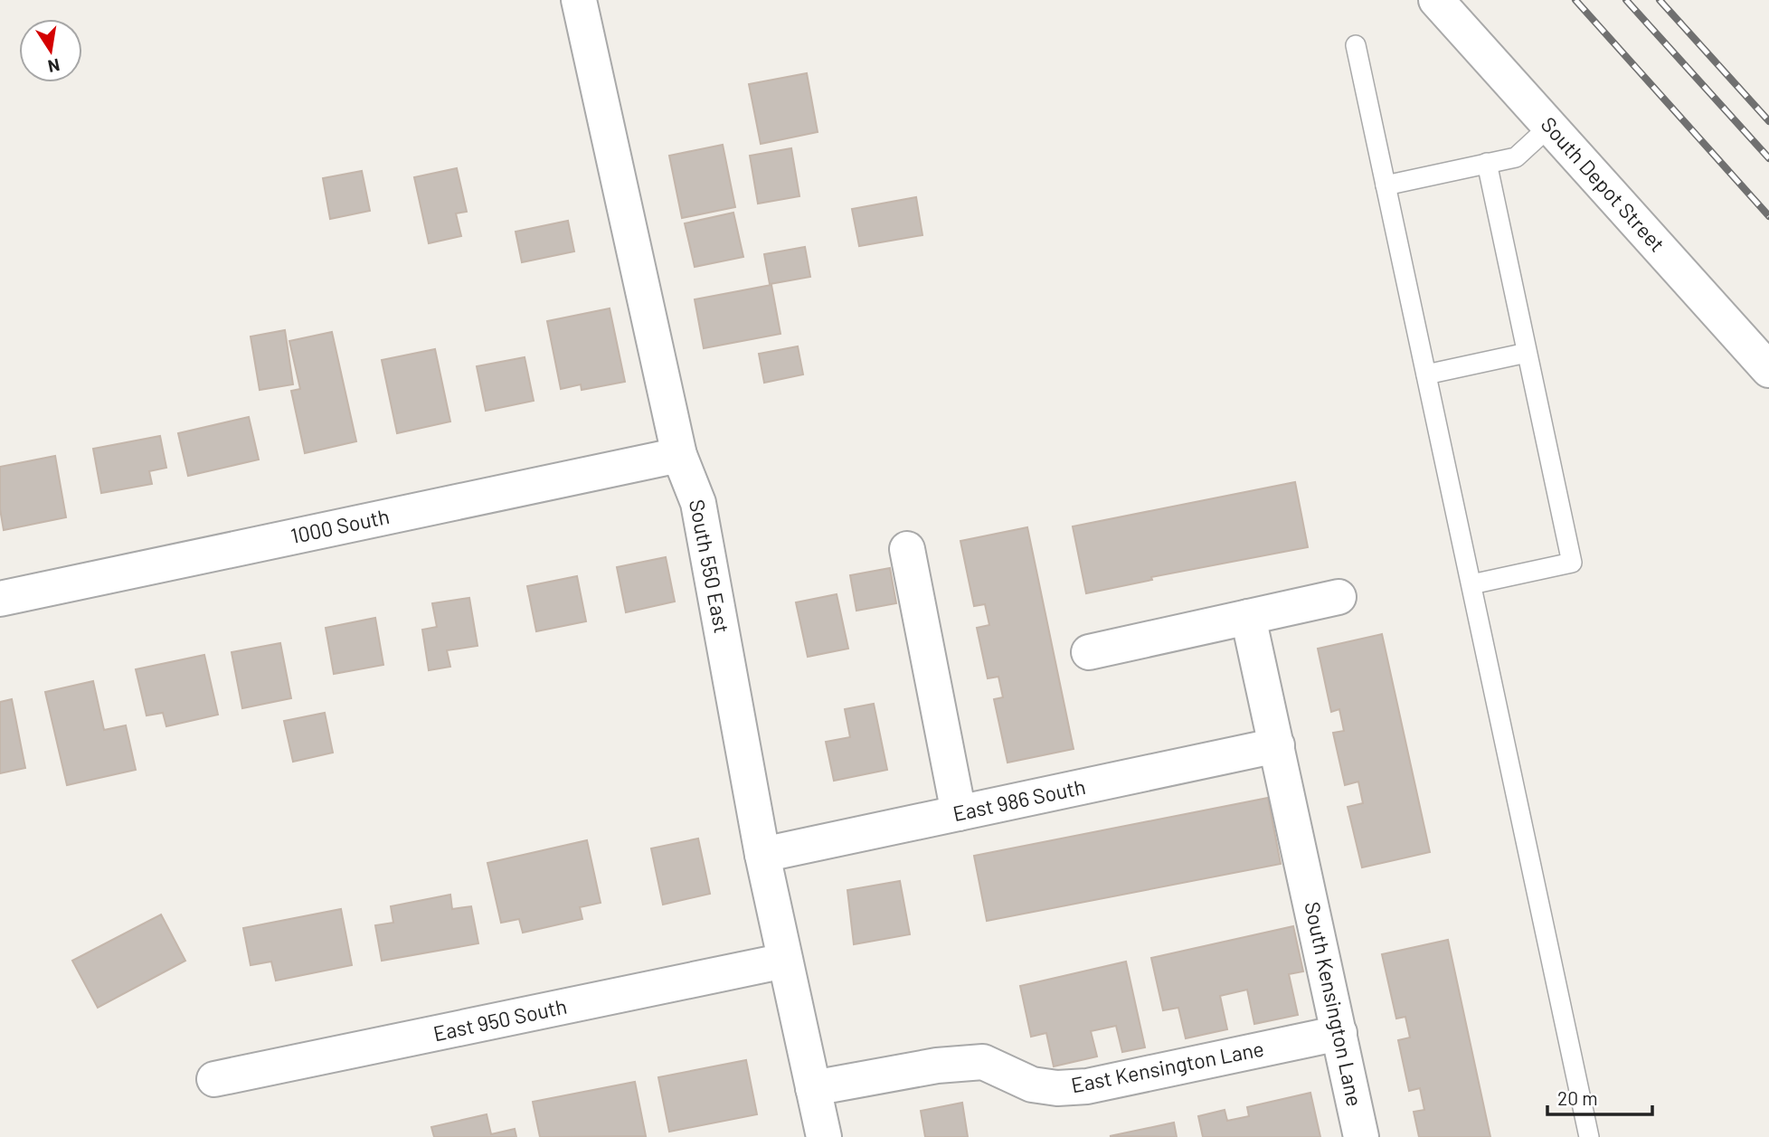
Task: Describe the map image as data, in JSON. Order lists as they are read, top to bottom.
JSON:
{
  "streets": {
    "street": [
      "South Depot Street",
      "1000 South",
      "South 550 East",
      "East 986 South",
      "South Kensington Lane",
      "East 950 South",
      "East Kensington Lane"
    ]
  },
  "crossings": [
    ["1000 South", "South 550 East"],
    ["South 550 East", "East 986 South"],
    ["South 550 East", "East 950 South"],
    ["South 550 East", "East Kensington Lane"],
    ["East 986 South", "South Kensington Lane"],
    ["South Kensington Lane", "East Kensington Lane"]
  ],
  "scale_bar": "20 m",
  "north": "bottom"
}
